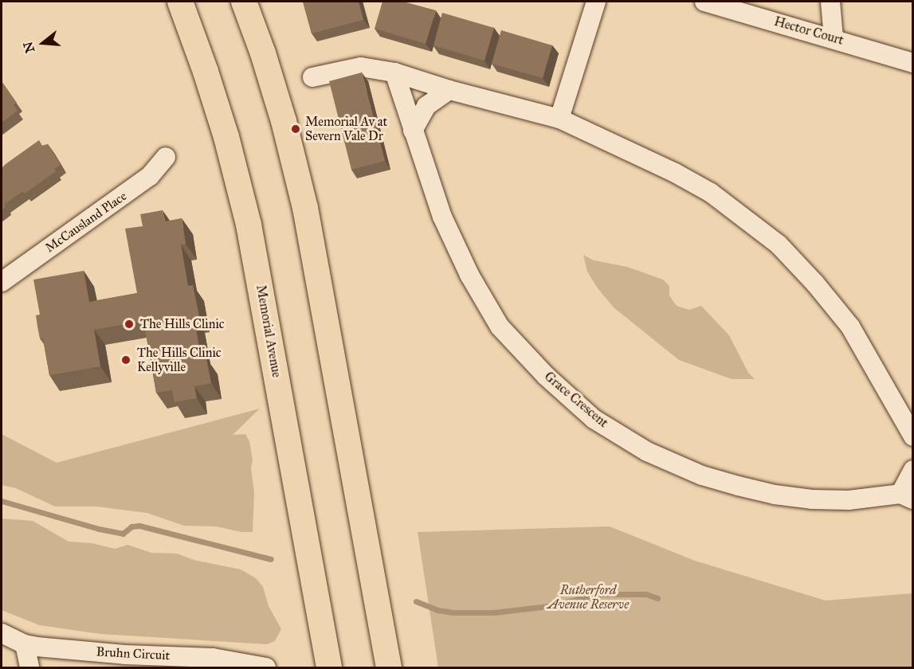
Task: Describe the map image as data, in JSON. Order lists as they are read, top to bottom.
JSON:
{
  "streets": {
    "main road": ["Memorial Avenue"],
    "street": [
      "Hector Court",
      "McCausland Place",
      "Grace Crescent",
      "Bruhn Circuit"
    ]
  },
  "parks": ["Rutherford Avenue Reserve"],
  "places": ["Memorial Av at Severn Vale Dr", "The Hills Clinic", "The Hills Clinic Kellyville"],
  "north": "left"
}
